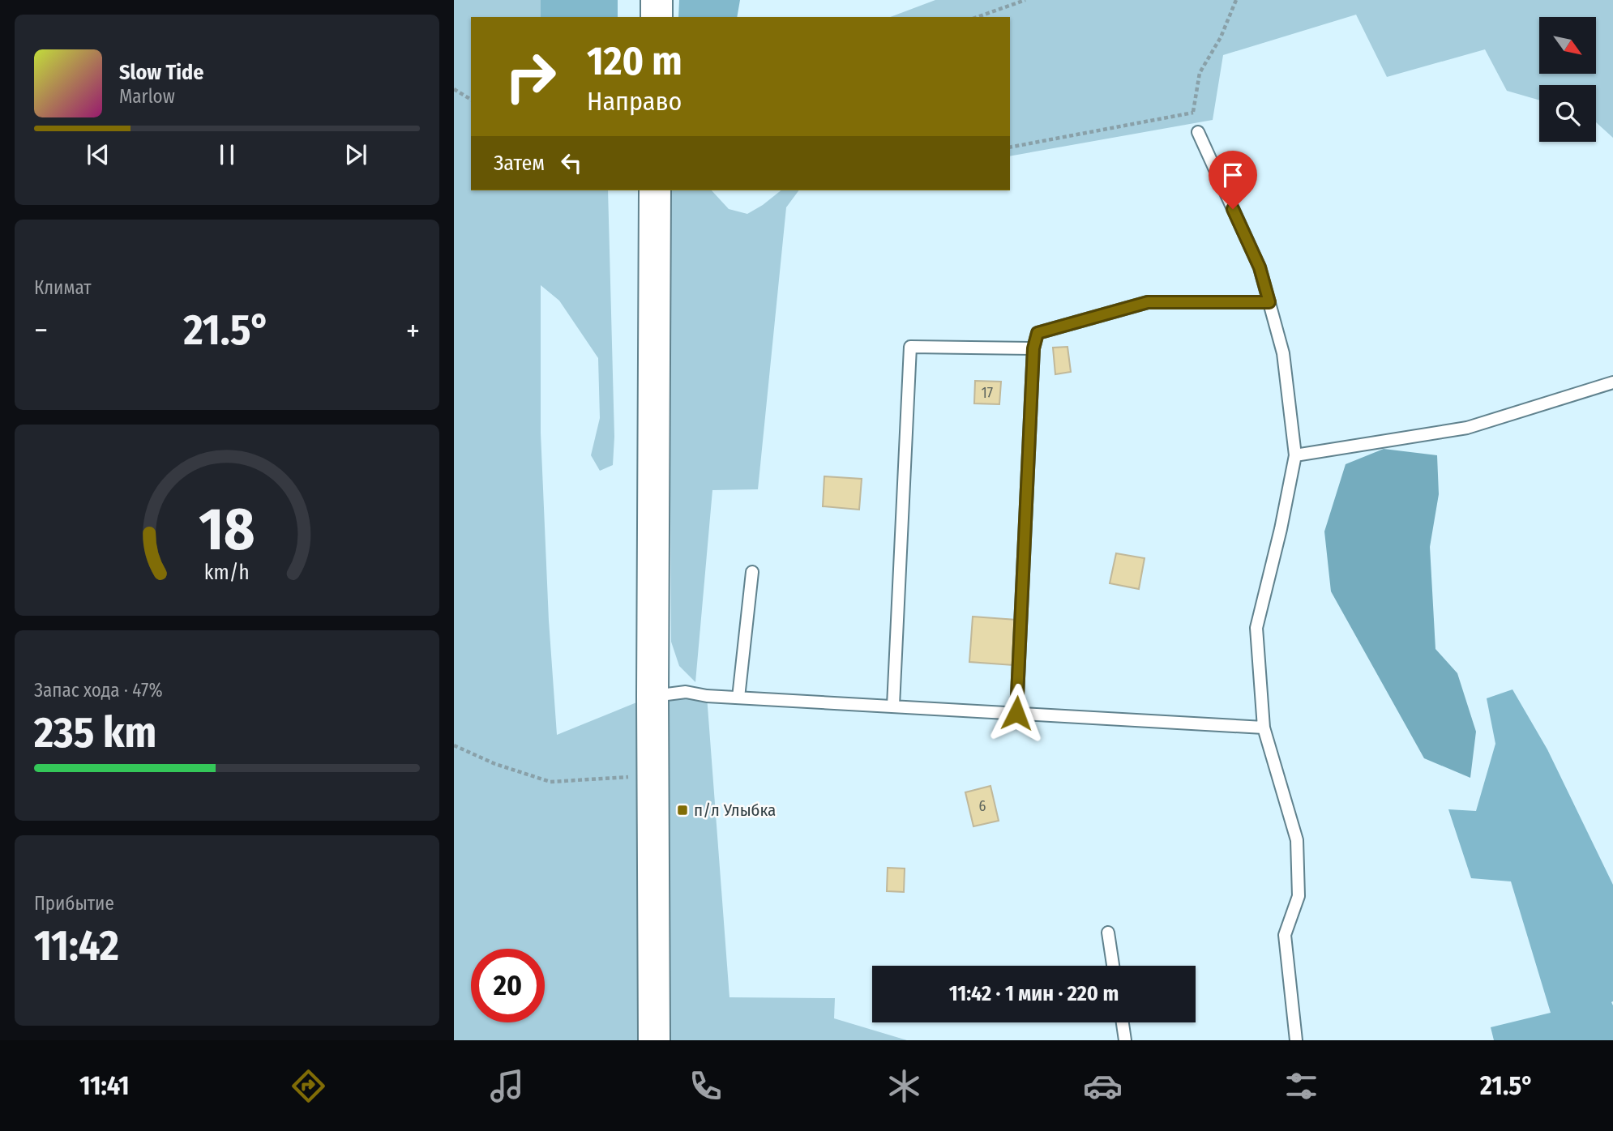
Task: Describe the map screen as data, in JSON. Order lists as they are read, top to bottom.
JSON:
{
  "places": {
    "transit": ["п/л Улыбка"]
  },
  "house_numbers": ["17", "6"],
  "north": "bottom right",
  "page": {
    "turn": ["120 m", "Направо"],
    "song": ["Slow Tide", "Marlow"],
    "then": "Затем",
    "tile": [
      "Климат",
      ["Запас хода · 47%", "235 km"],
      ["Прибытие", "11:42"]
    ],
    "heat": ["−", "21.5°", "+"],
    "limit": "20",
    "trip": "11:42 · 1 мин · 220 m",
    "tabs": ["11:41", "21.5°"],
    "gauge": ["18", "km/h"]
  }
}
